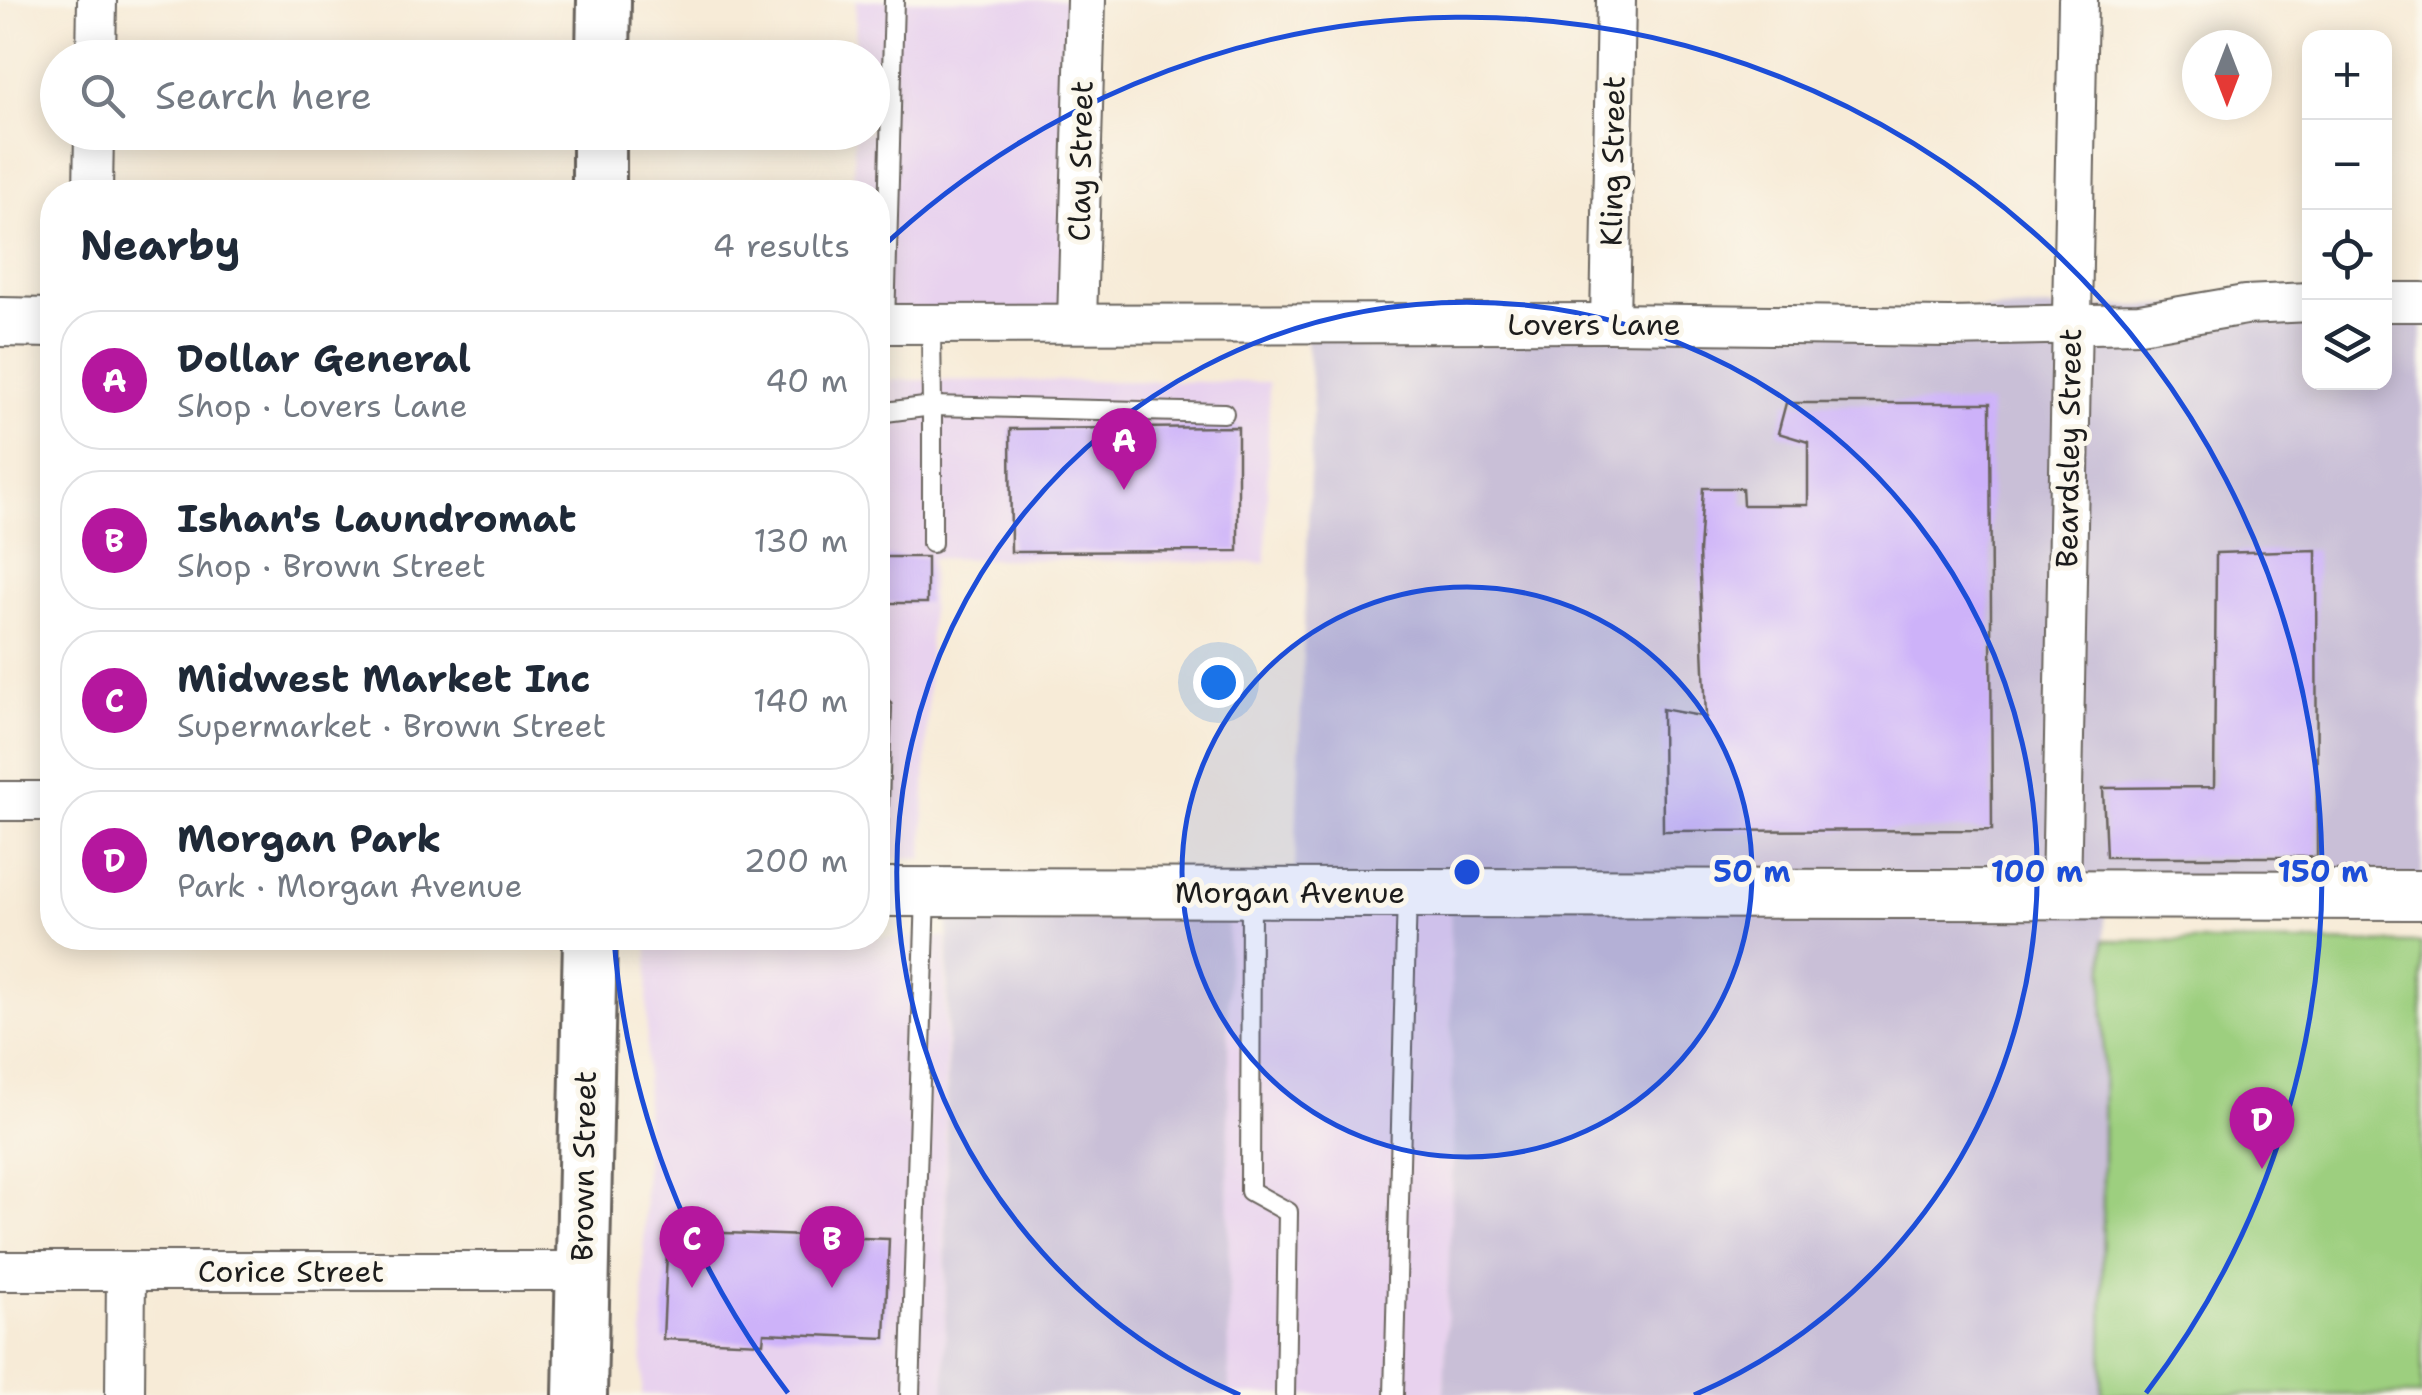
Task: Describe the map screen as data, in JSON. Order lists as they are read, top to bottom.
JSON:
{
  "streets": {
    "main road": ["Brown Street"],
    "street": [
      "Clay Street",
      "Kling Street",
      "Lovers Lane",
      "Beardsley Street",
      "Morgan Avenue",
      "Corice Street"
    ]
  },
  "crossings": [
    ["Clay Street", "Lovers Lane"],
    ["Kling Street", "Lovers Lane"],
    ["Lovers Lane", "Beardsley Street"],
    ["Beardsley Street", "Morgan Avenue"],
    ["Brown Street", "Corice Street"]
  ],
  "north": "bottom",
  "page": {
    "map_buttons": ["+", "−"],
    "search": "Search here",
    "heading": ["Nearby", "4 results"],
    "list": [
      {
        "mark": "A",
        "name": "Dollar General",
        "note": "Shop · Lovers Lane",
        "value": "40 m"
      },
      {
        "mark": "B",
        "name": "Ishan's Laundromat",
        "note": "Shop · Brown Street",
        "value": "130 m"
      },
      {
        "mark": "C",
        "name": "Midwest Market Inc",
        "note": "Supermarket · Brown Street",
        "value": "140 m"
      },
      {
        "mark": "D",
        "name": "Morgan Park",
        "note": "Park · Morgan Avenue",
        "value": "200 m"
      }
    ],
    "pins": [
      "A",
      "D",
      "B",
      "C"
    ]
  },
  "rings": ["50 m", "100 m", "150 m"]
}
